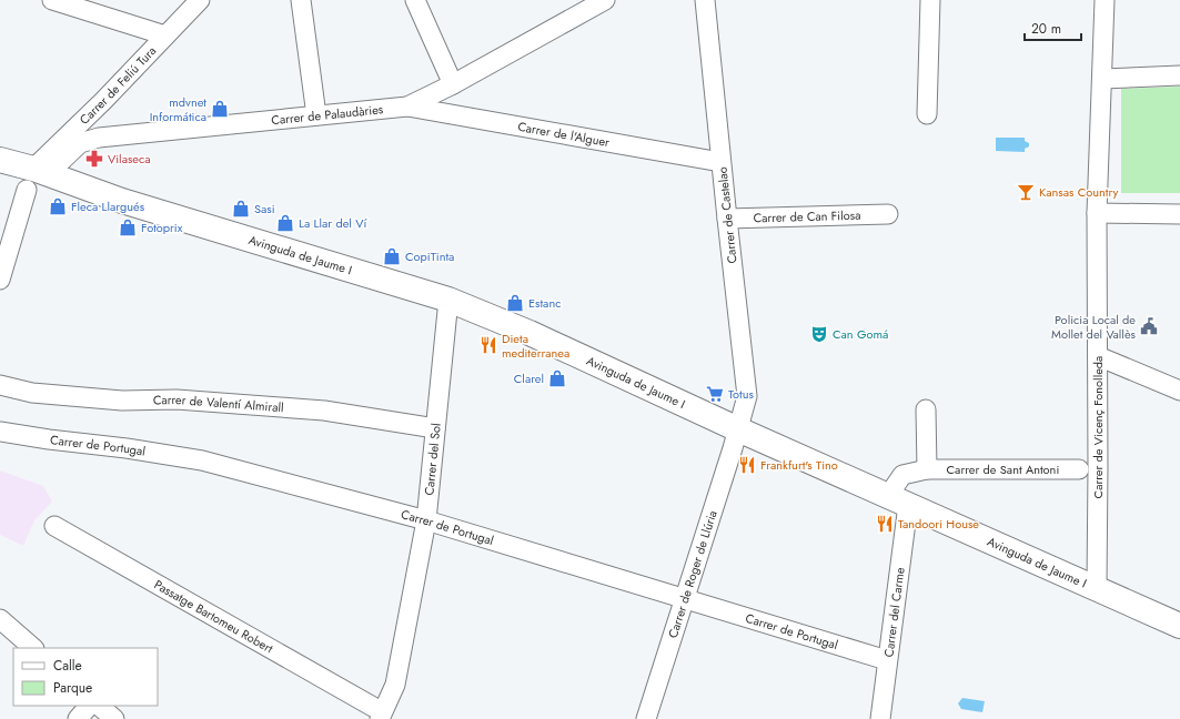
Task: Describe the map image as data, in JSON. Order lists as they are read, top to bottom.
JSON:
{
  "streets": {
    "street": [
      "Carrer de Feliú Tura",
      "Carrer de Palaudàries",
      "Carrer de l'Alguer",
      "Carrer de Castelao",
      "Carrer de Can Filosa",
      "Avinguda de Jaume I",
      "Carrer de Valentí Almirall",
      "Carrer de Vicenç Fonolleda",
      "Carrer de Portugal",
      "Carrer del Sol",
      "Carrer de Sant Antoni",
      "Carrer de Roger de Llúria",
      "Carrer del Carme",
      "Passatge Bartomeu Robert"
    ]
  },
  "crossings": [
    ["Carrer de Feliú Tura", "Carrer de Palaudàries"],
    ["Carrer de Feliú Tura", "Avinguda de Jaume I"],
    ["Carrer de Palaudàries", "Carrer de l'Alguer"],
    ["Carrer de Palaudàries", "Avinguda de Jaume I"],
    ["Carrer de l'Alguer", "Carrer de Castelao"],
    ["Carrer de Castelao", "Carrer de Can Filosa"],
    ["Carrer de Castelao", "Avinguda de Jaume I"],
    ["Carrer de Castelao", "Carrer de Roger de Llúria"],
    ["Avinguda de Jaume I", "Carrer de Vicenç Fonolleda"],
    ["Avinguda de Jaume I", "Carrer del Sol"],
    ["Avinguda de Jaume I", "Carrer de Sant Antoni"],
    ["Avinguda de Jaume I", "Carrer de Roger de Llúria"],
    ["Avinguda de Jaume I", "Carrer del Carme"],
    ["Carrer de Valentí Almirall", "Carrer del Sol"],
    ["Carrer de Portugal", "Carrer del Sol"],
    ["Carrer de Portugal", "Carrer de Roger de Llúria"],
    ["Carrer de Portugal", "Carrer del Carme"],
    ["Carrer del Sol", "Passatge Bartomeu Robert"],
    ["Carrer de Sant Antoni", "Carrer del Carme"]
  ],
  "places": {
    "shop": [
      "mdvnet Informática",
      "Fleca Llargués",
      "Sasi",
      "La Llar del Ví",
      "Fotoprix",
      "CopiTinta",
      "Estanc",
      "Clarel"
    ],
    "pharmacy": ["Vilaseca"],
    "bar": ["Kansas Country"],
    "public building": ["Policia Local de Mollet del Vallès"],
    "theatre": ["Can Gomá"],
    "restaurant": ["Dieta mediterranea", "Frankfurt's Tino", "Tandoori House"],
    "supermarket": ["Totus"]
  },
  "legend": ["Calle", "Parque"],
  "scale_bar": "20 m"
}
